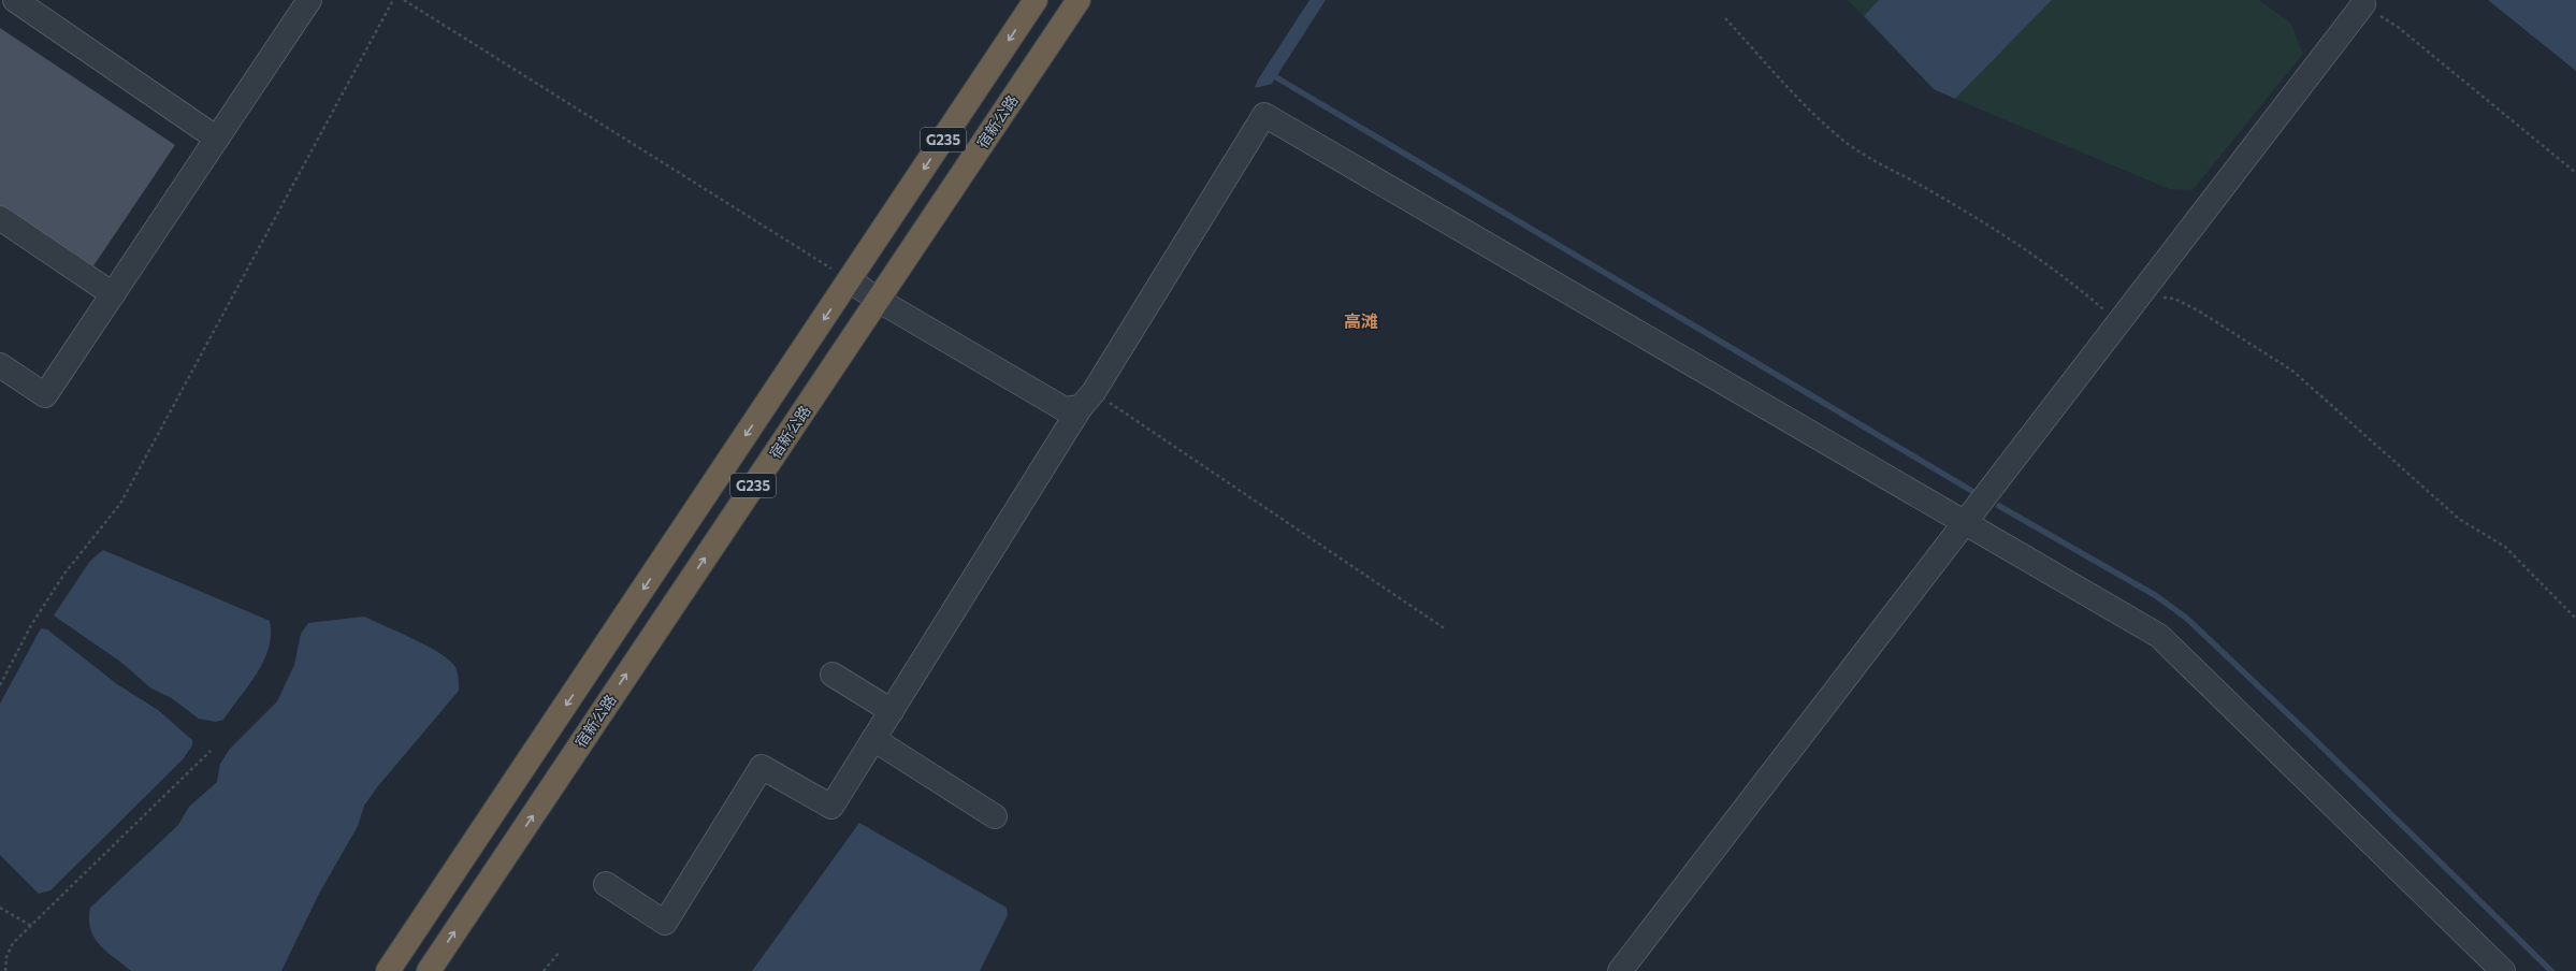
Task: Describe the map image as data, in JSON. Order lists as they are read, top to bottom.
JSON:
{
  "streets": {
    "highway": ["宿新公路", "G235"]
  },
  "districts": ["高滩"]
}
